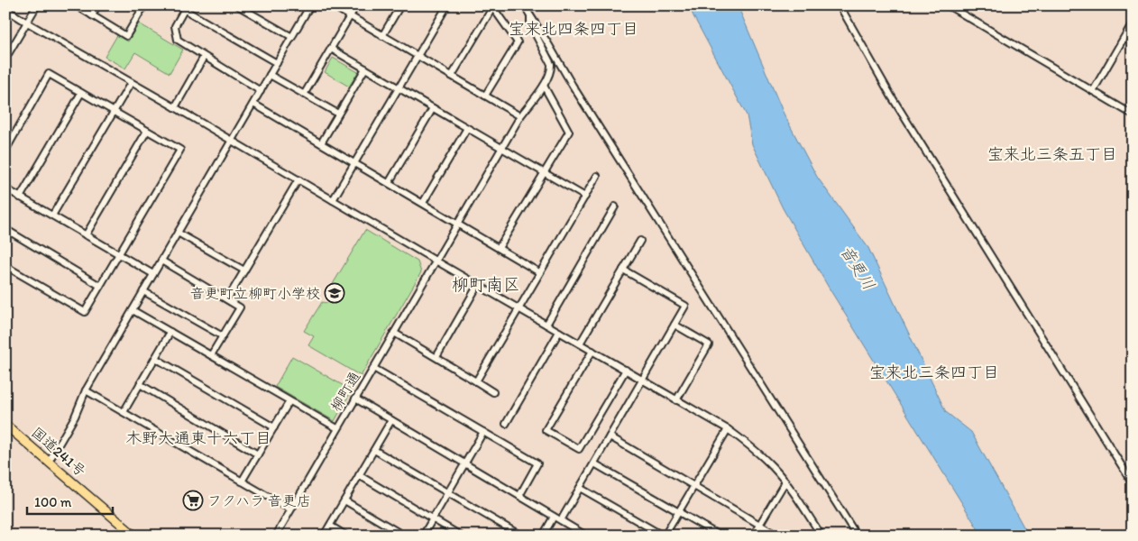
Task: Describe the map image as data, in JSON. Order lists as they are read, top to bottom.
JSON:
{
  "streets": {
    "highway": ["国道241号"],
    "street": ["柳町通"]
  },
  "districts": [
    "宝来北四条四丁目",
    "宝来北三条五丁目",
    "柳町南区",
    "宝来北三条四丁目",
    "木野大通東十六丁目"
  ],
  "water": ["音更川"],
  "places": {
    "school or university": ["音更町立柳町小学校"],
    "supermarket": ["フクハラ 音更店"]
  },
  "scale_bar": "100 m"
}
